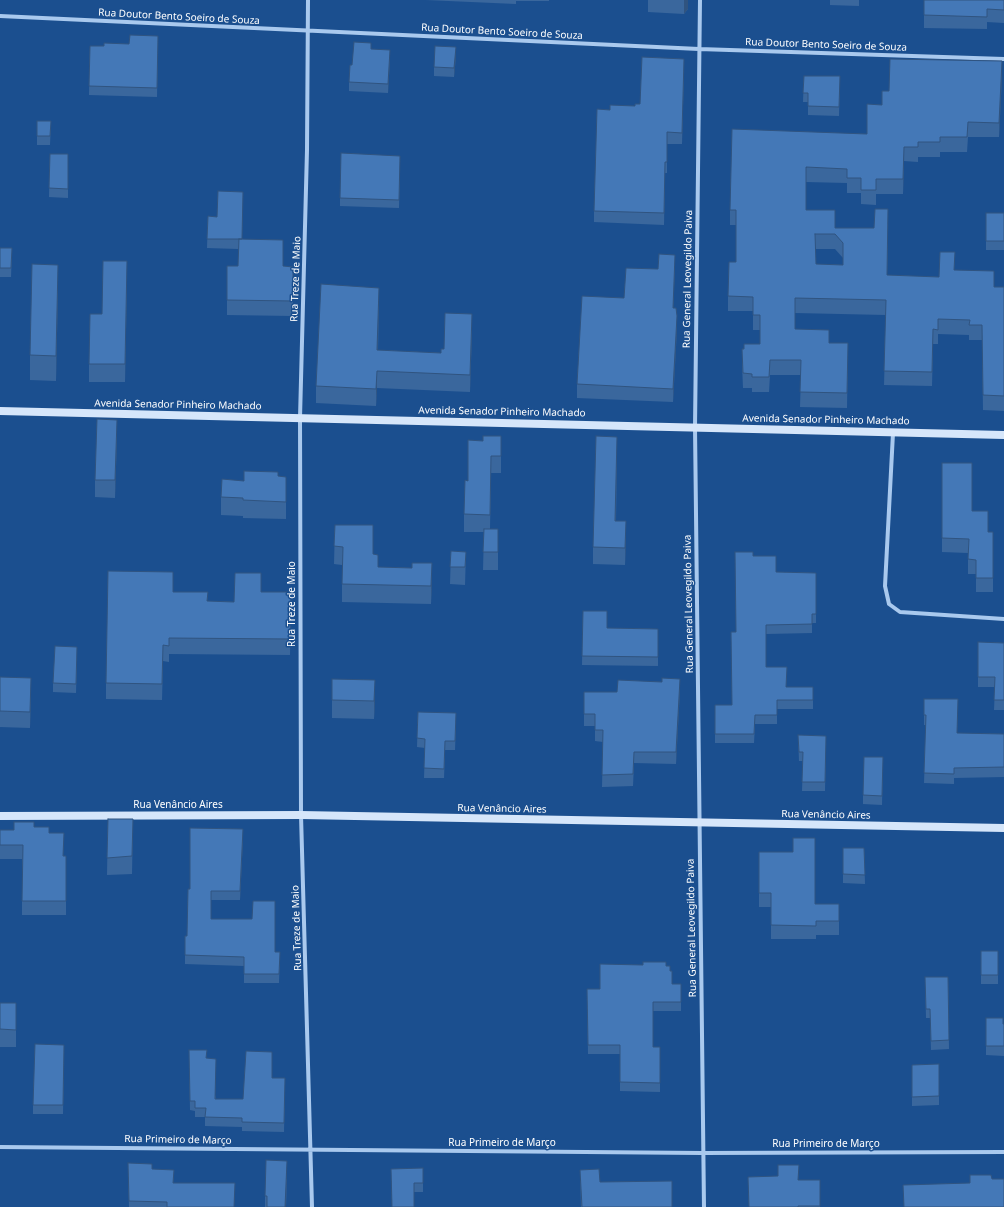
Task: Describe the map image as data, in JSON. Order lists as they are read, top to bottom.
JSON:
{
  "streets": {
    "main road": ["Avenida Senador Pinheiro Machado", "Rua Venâncio Aires"],
    "street": [
      "Rua Doutor Bento Soeiro de Souza",
      "Rua Treze de Maio",
      "Rua General Leovegildo Paiva",
      "Rua Primeiro de Março"
    ]
  },
  "crossings": [
    ["Rua Doutor Bento Soeiro de Souza", "Rua Treze de Maio"],
    ["Rua Doutor Bento Soeiro de Souza", "Rua General Leovegildo Paiva"],
    ["Rua Treze de Maio", "Avenida Senador Pinheiro Machado"],
    ["Rua Treze de Maio", "Rua Venâncio Aires"],
    ["Rua Treze de Maio", "Rua Primeiro de Março"],
    ["Rua General Leovegildo Paiva", "Avenida Senador Pinheiro Machado"],
    ["Rua General Leovegildo Paiva", "Rua Venâncio Aires"],
    ["Rua General Leovegildo Paiva", "Rua Primeiro de Março"]
  ]
}
